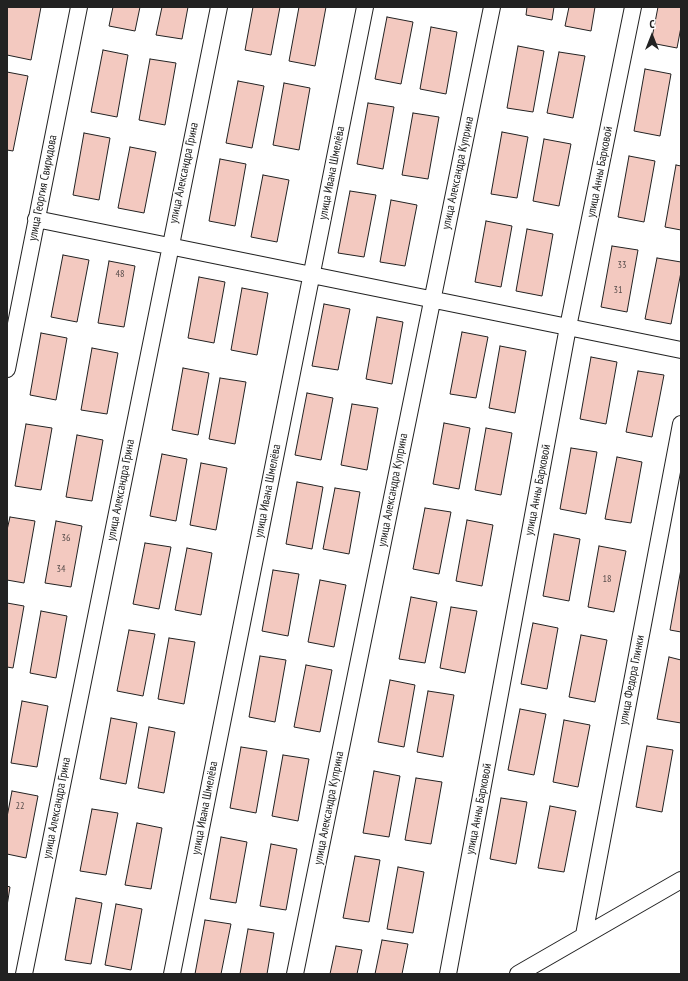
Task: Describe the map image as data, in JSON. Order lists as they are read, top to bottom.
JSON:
{
  "streets": {
    "street": [
      "улица Анны Барковой",
      "улица Александра Грина",
      "улица Ивана Шмелёва",
      "улица Александра Куприна",
      "улица Георгия Свиридова",
      "улица Федора Глинки"
    ]
  },
  "house_numbers": [
    "33",
    "48",
    "31",
    "36",
    "34",
    "18",
    "22"
  ],
  "north": "top"
}
